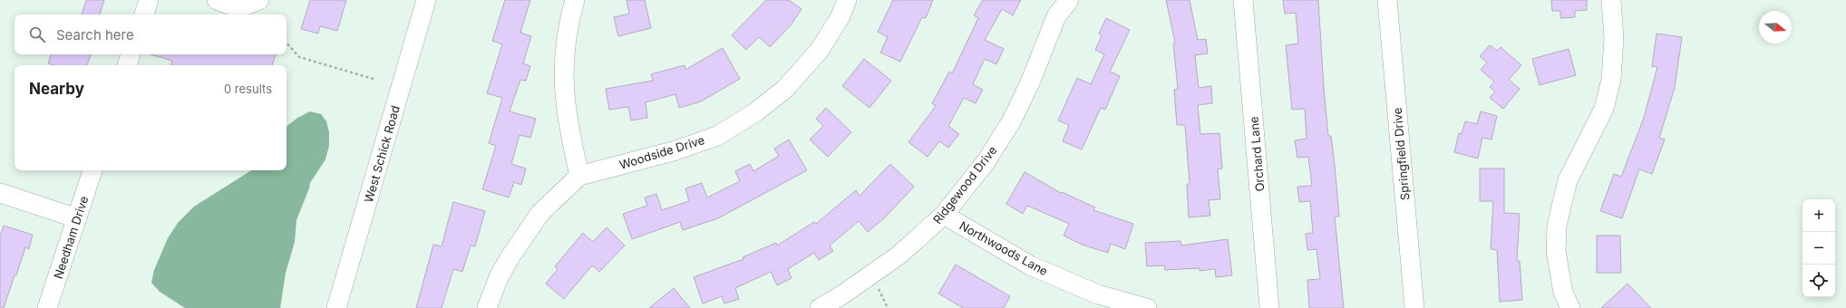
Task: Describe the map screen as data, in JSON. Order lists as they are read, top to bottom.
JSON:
{
  "streets": {
    "street": [
      "Woodside Drive",
      "West Schick Road",
      "Orchard Lane",
      "Springfield Drive",
      "Ridgewood Drive",
      "Needham Drive",
      "Northwoods Lane"
    ]
  },
  "crossings": [
    ["Ridgewood Drive", "Northwoods Lane"]
  ],
  "north": "right",
  "page": {
    "search": "Search here",
    "heading": ["Nearby", "0 results"],
    "map_buttons": ["+", "−"]
  }
}
